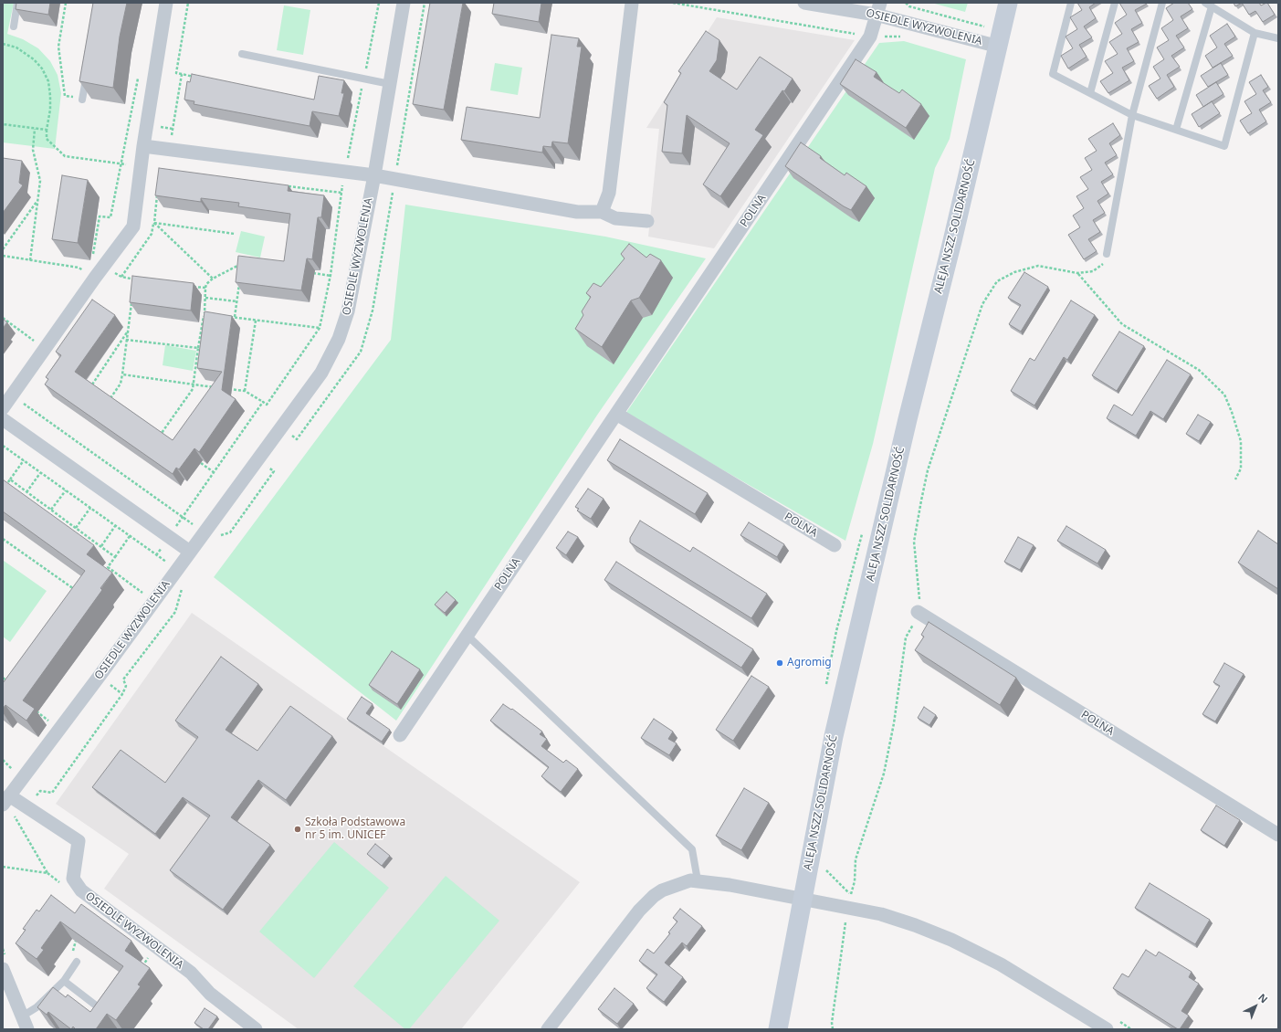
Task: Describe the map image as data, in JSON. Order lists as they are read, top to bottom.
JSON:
{
  "streets": {
    "street": ["OSIEDLE WYZWOLENIA", "POLNA", "ALEJA NSZZ SOLIDARNOŚĆ"]
  },
  "crossings": [
    ["OSIEDLE WYZWOLENIA", "POLNA"],
    ["OSIEDLE WYZWOLENIA", "ALEJA NSZZ SOLIDARNOŚĆ"]
  ],
  "places": ["Agromig", "Szkoła Podstawowa nr 5 im. UNICEF"],
  "north": "top right"
}
